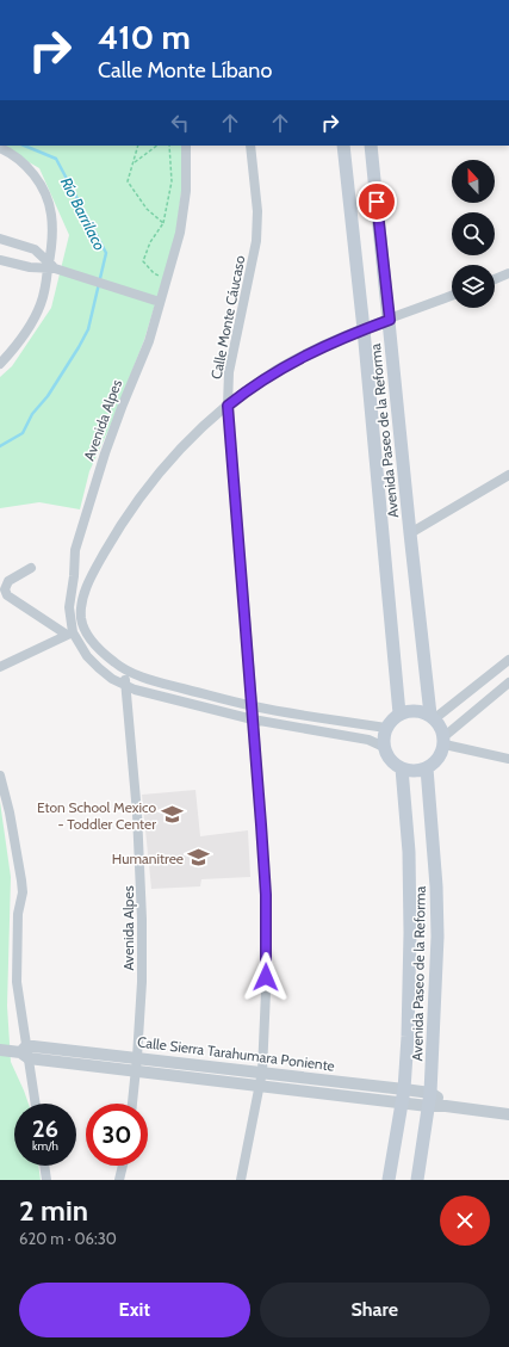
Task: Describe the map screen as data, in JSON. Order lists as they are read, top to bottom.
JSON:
{
  "streets": {
    "main road": ["Avenida Paseo de la Reforma"],
    "street": ["Calle Monte Cáucaso", "Avenida Alpes", "Calle Sierra Tarahumara Poniente"]
  },
  "crossings": [
    ["Calle Monte Cáucaso", "Calle Sierra Tarahumara Poniente"],
    ["Avenida Alpes", "Calle Sierra Tarahumara Poniente"],
    ["Avenida Paseo de la Reforma", "Calle Sierra Tarahumara Poniente"]
  ],
  "water": ["Río Barrilaco"],
  "places": {
    "school or university": ["Eton School Mexico - Toddler Center", "Humanitree"]
  },
  "north": "top",
  "page": {
    "turn": ["410 m", "Calle Monte Líbano"],
    "speed": "26 km/h",
    "limit": "30",
    "heading": ["2 min", "620 m · 06:30"],
    "buttons": ["Exit", "Share"]
  }
}
